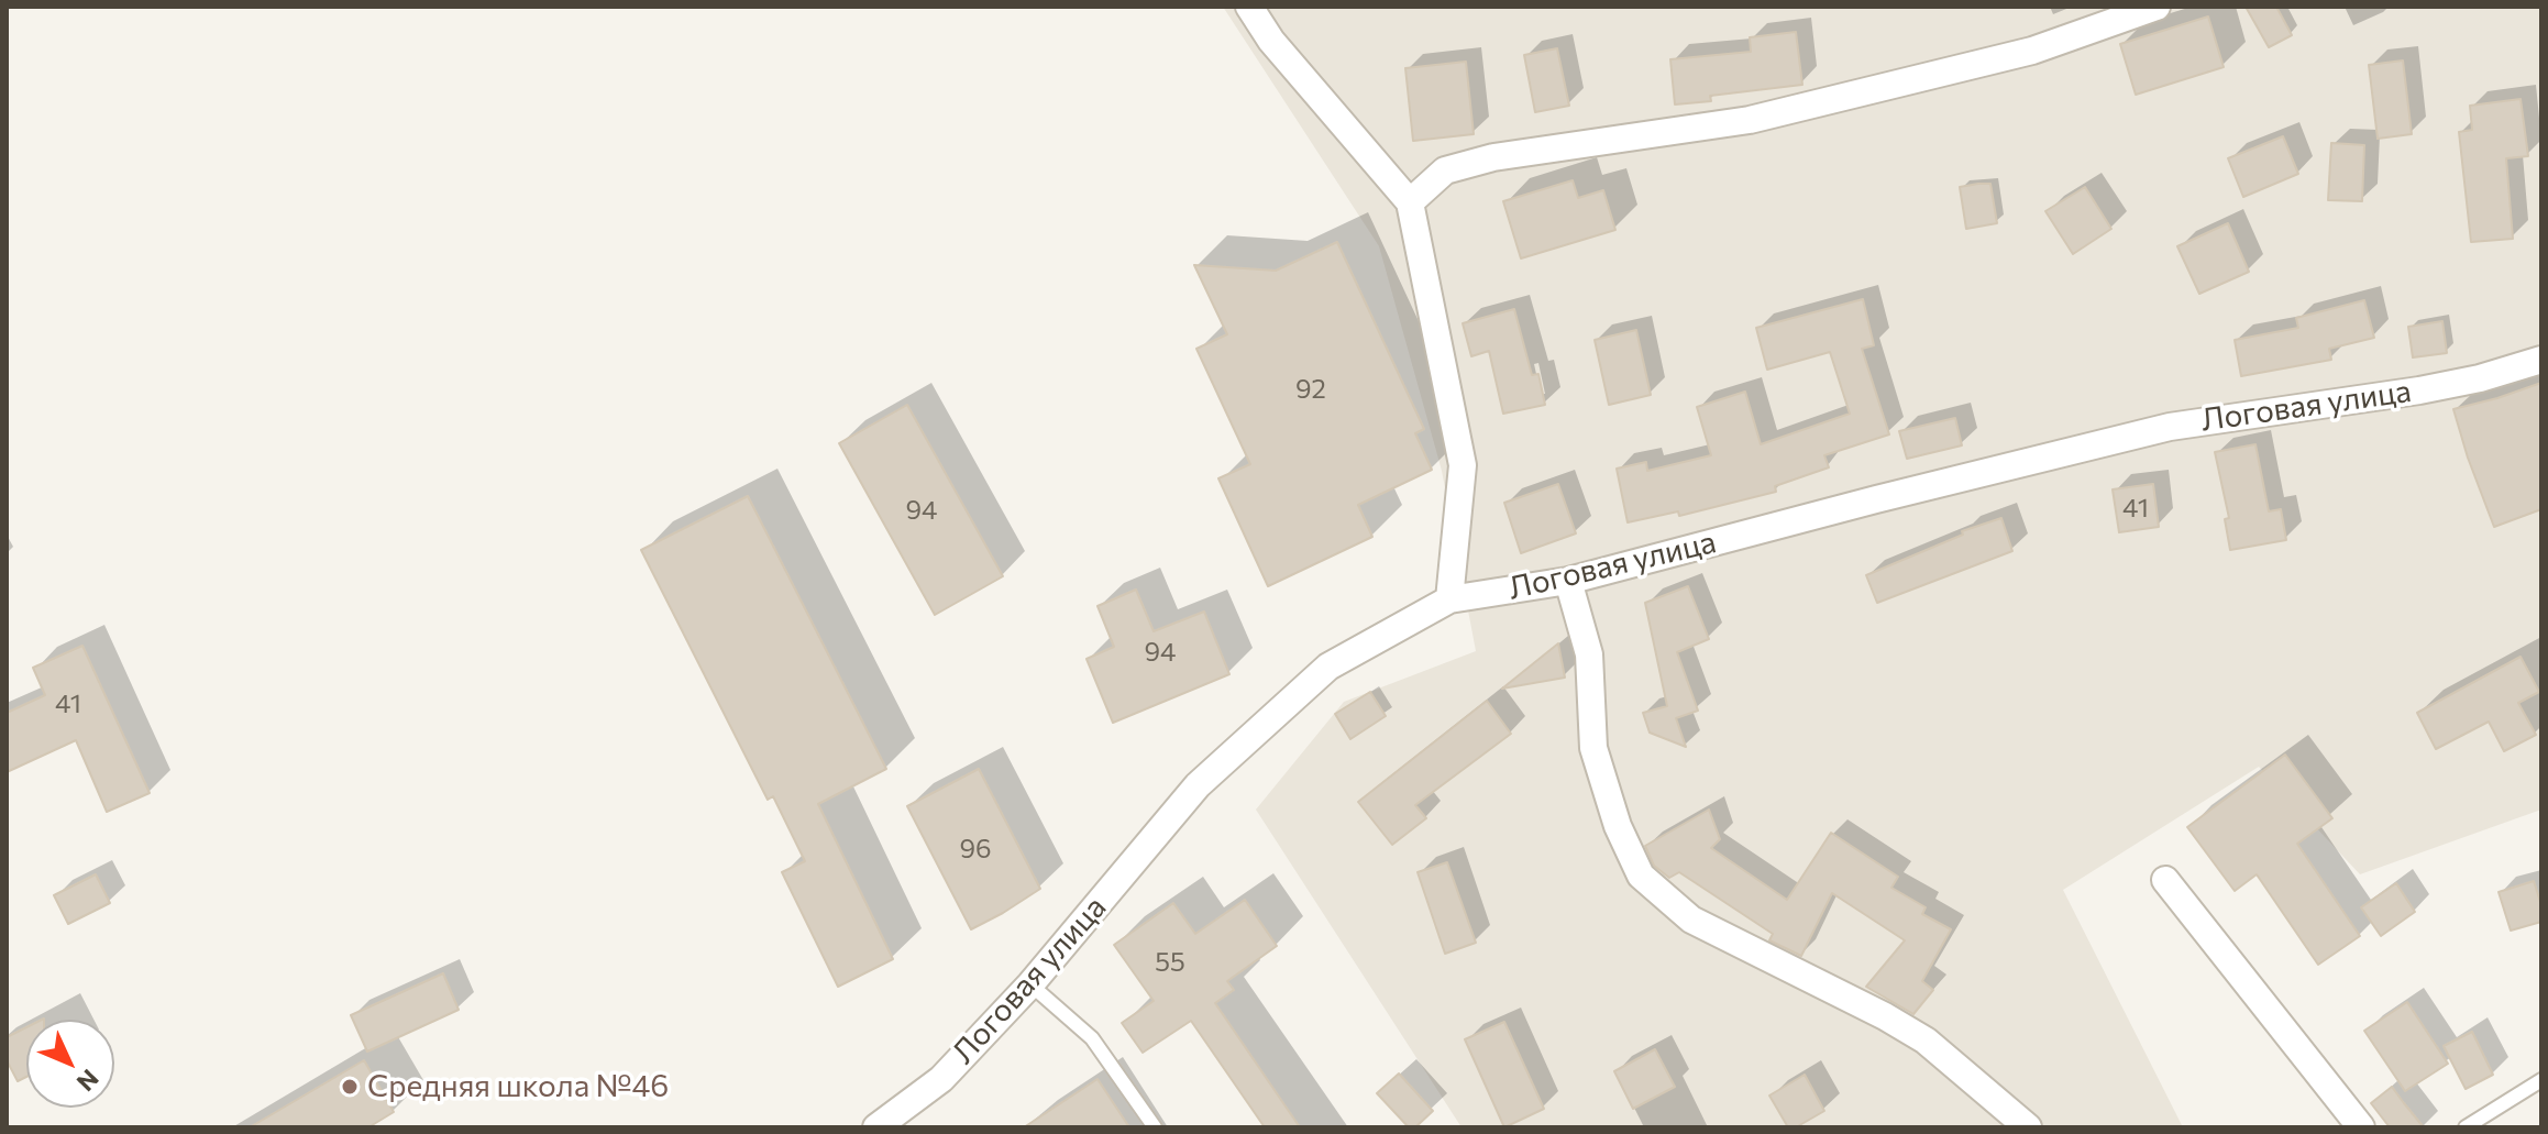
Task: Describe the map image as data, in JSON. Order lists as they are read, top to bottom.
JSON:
{
  "streets": {
    "street": ["Логовая улица"]
  },
  "places": ["Средняя школа №46"],
  "house_numbers": [
    "92",
    "41",
    "94",
    "94",
    "41",
    "96",
    "55"
  ],
  "north": "bottom right"
}
